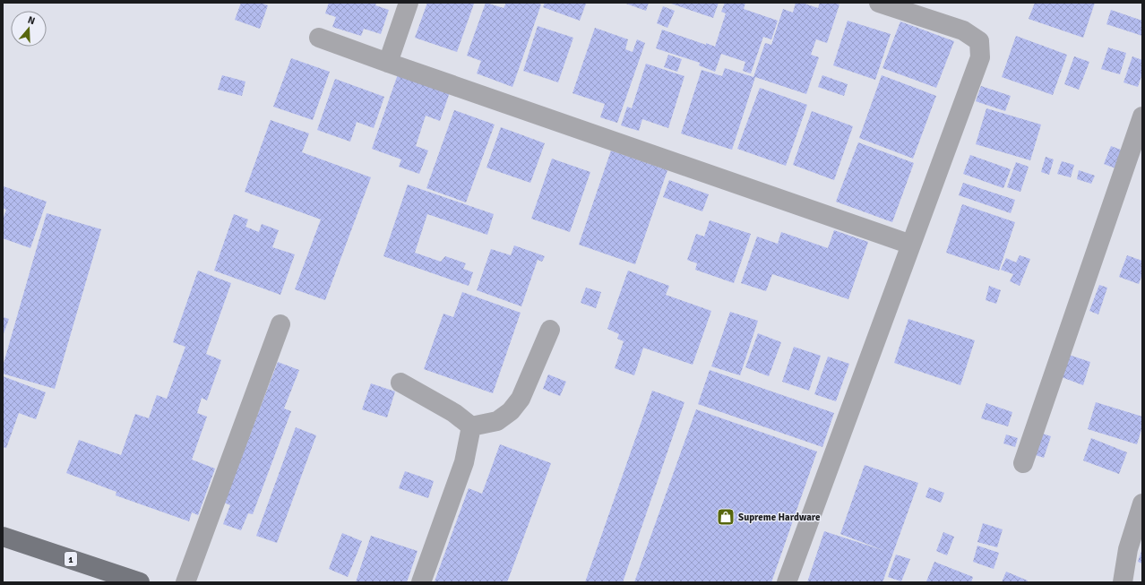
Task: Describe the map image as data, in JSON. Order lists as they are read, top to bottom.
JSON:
{
  "streets": {
    "main road": ["1"]
  },
  "places": {
    "shop": ["Supreme Hardware"]
  },
  "north": "top"
}
